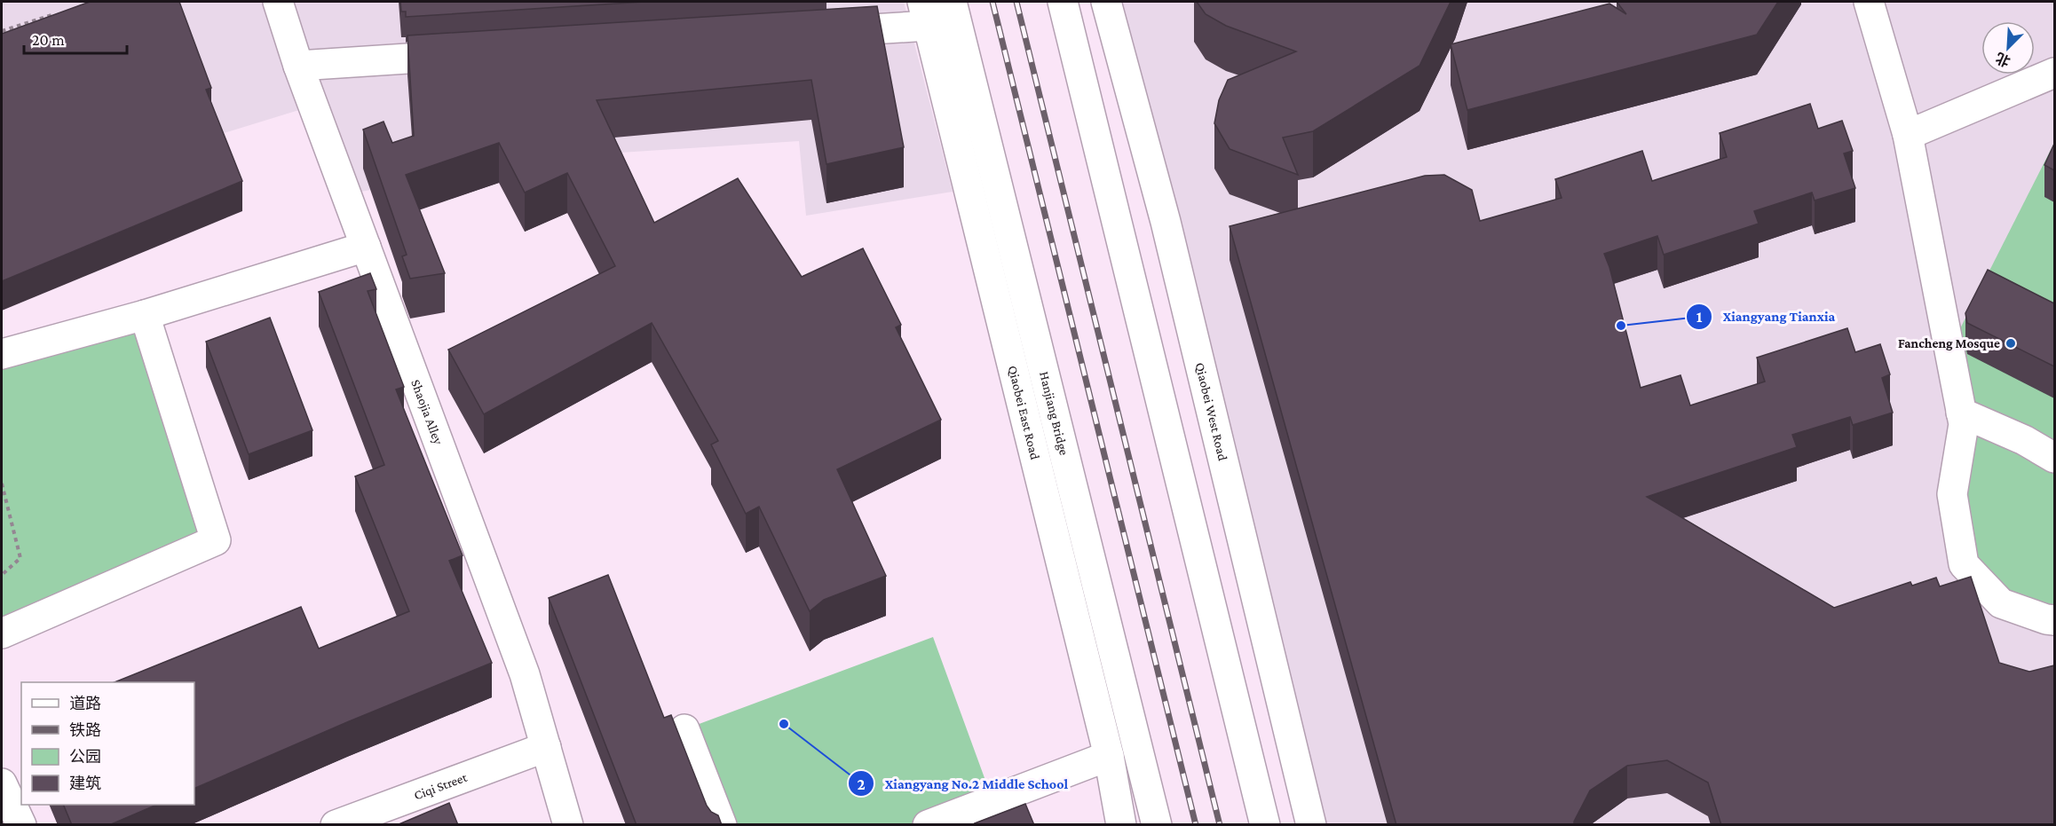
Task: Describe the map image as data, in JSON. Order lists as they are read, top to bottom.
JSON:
{
  "streets": {
    "street": [
      "Shaojia Alley",
      "Qiaobei East Road",
      "Hanjiang Bridge",
      "Qiaobei West Road",
      "Ciqi Street"
    ]
  },
  "crossings": [
    ["Shaojia Alley", "Ciqi Street"]
  ],
  "places": ["Xiangyang Tianxia", "Fancheng Mosque", "Xiangyang No.2 Middle School"],
  "legend": [
    "道路",
    "铁路",
    "公园",
    "建筑"
  ],
  "scale_bar": "20 m",
  "north": "bottom left"
}
